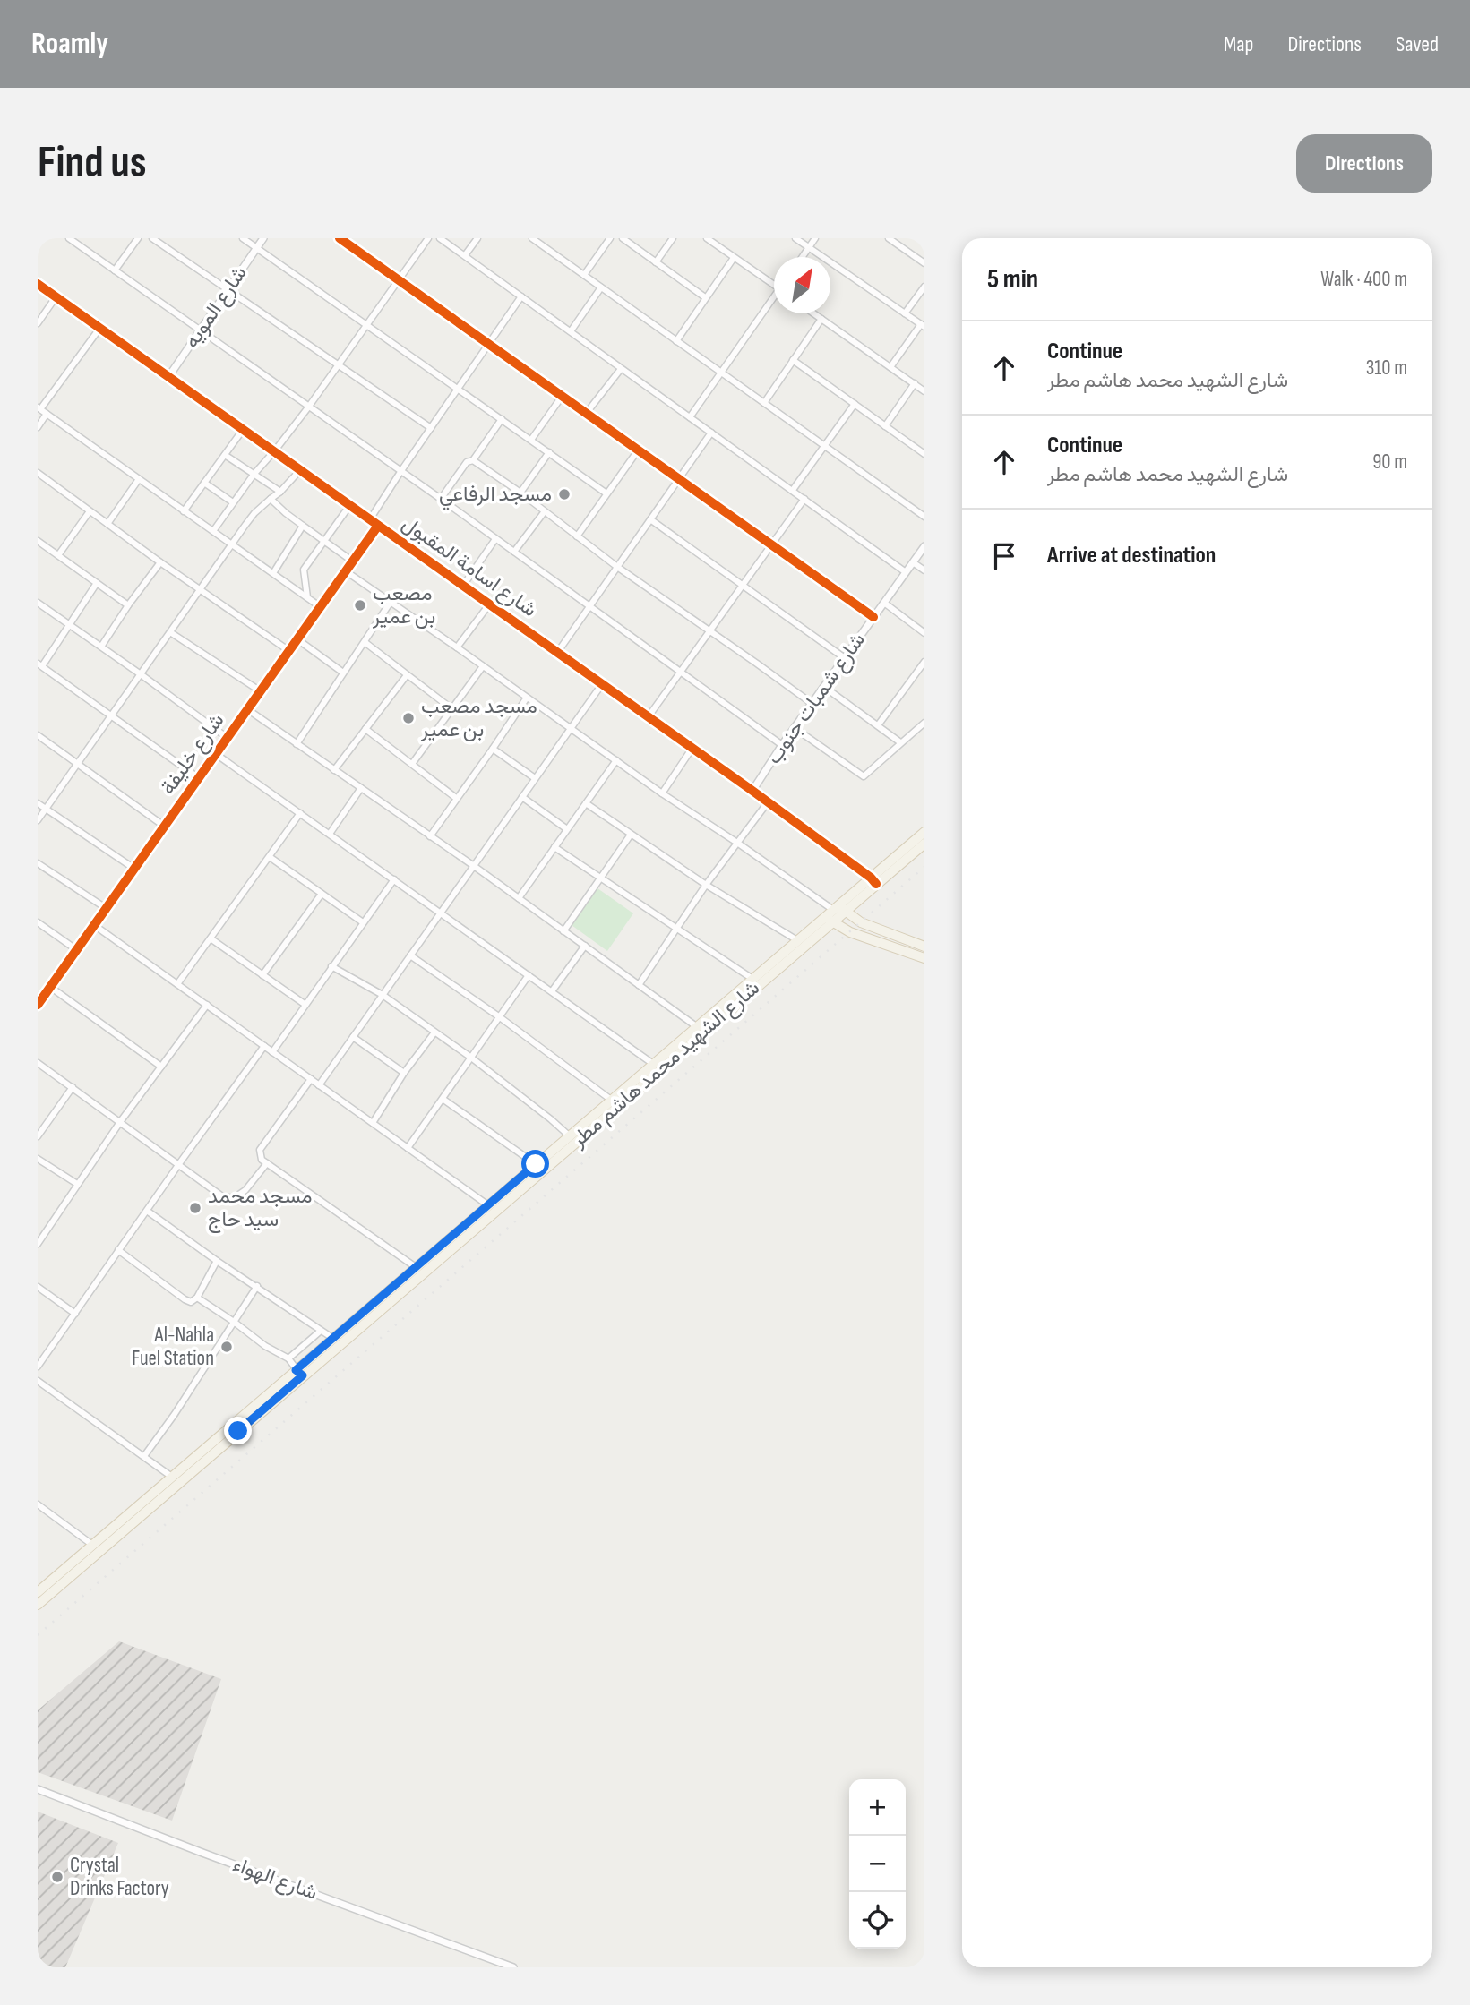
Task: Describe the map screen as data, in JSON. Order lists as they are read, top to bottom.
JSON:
{
  "streets": {
    "main road": ["شارع الشهيد محمد هاشم مطر"],
    "street": [
      "شارع المويه",
      "شارع اسامة المقبول",
      "شارع شمبات جنوب",
      "شارع خليفة",
      "شارع الهواء"
    ]
  },
  "crossings": [
    ["شارع المويه", "شارع اسامة المقبول"],
    ["شارع اسامة المقبول", "شارع شمبات جنوب"],
    ["شارع اسامة المقبول", "شارع خليفة"],
    ["شارع اسامة المقبول", "شارع الشهيد محمد هاشم مطر"]
  ],
  "places": [
    "مسجد الرفاعي",
    "مصعب بن عمير",
    "مسجد مصعب بن عمير",
    "مسجد محمد سيد حاج",
    "Al-Nahla Fuel Station",
    "Crystal Drinks Factory"
  ],
  "north": "top right",
  "page": {
    "header": "Roamly",
    "nav": ["Map", "Directions", "Saved"],
    "buttons": "Directions",
    "title": "Find us",
    "heading": ["5 min", "Walk · 400 m"],
    "list": [
      ["Continue", "شارع الشهيد محمد هاشم مطر", "310 m"],
      ["Continue", "شارع الشهيد محمد هاشم مطر", "90 m"],
      "Arrive at destination"
    ],
    "map_buttons": ["+", "−"]
  }
}
